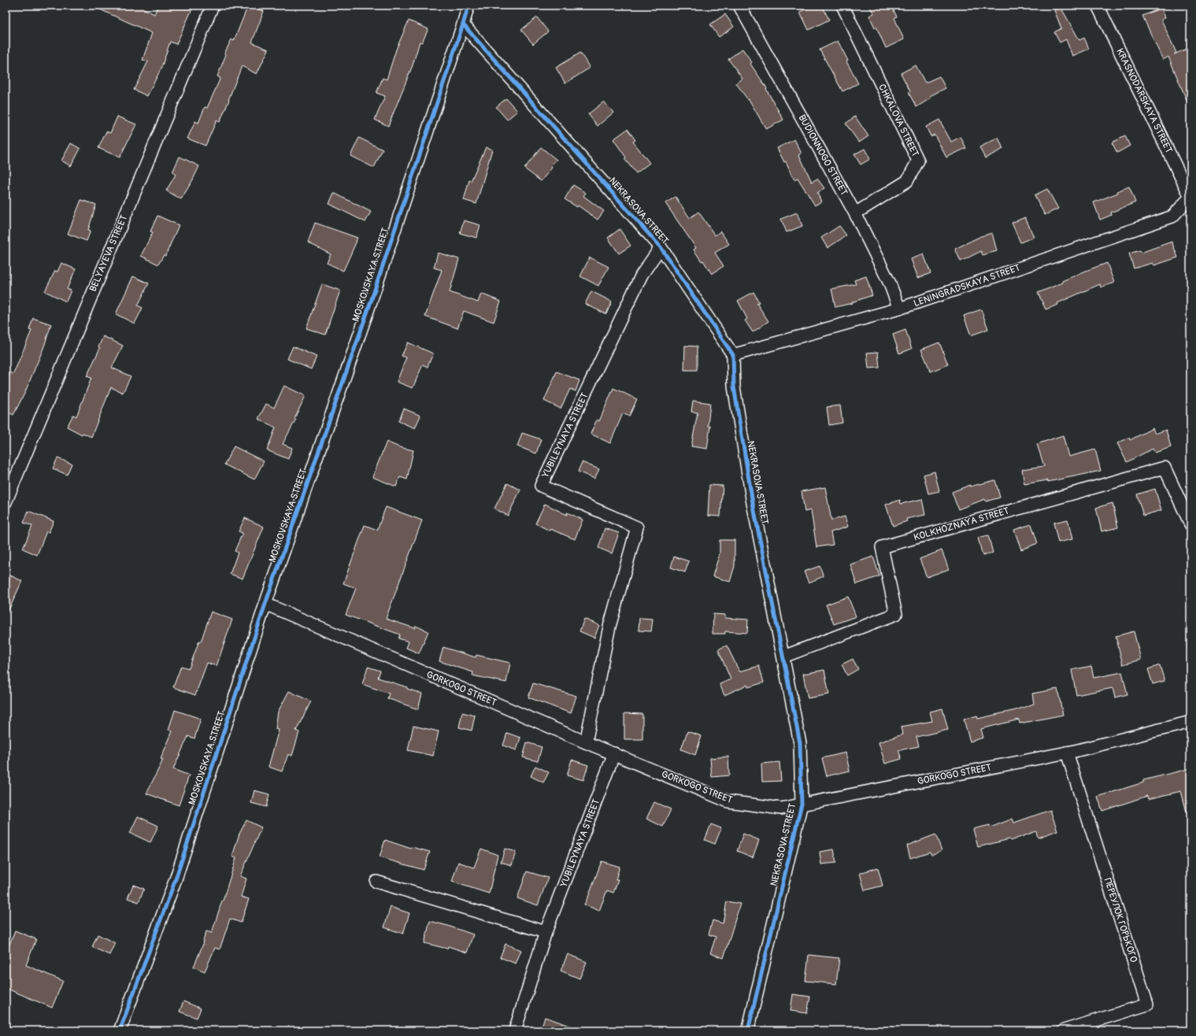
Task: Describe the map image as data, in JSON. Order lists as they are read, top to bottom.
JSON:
{
  "streets": {
    "street": [
      "KRASNODARSKAYA STREET",
      "CHKALOVA STREET",
      "BUDIONNOGO STREET",
      "NEKRASOVA STREET",
      "BELYAYEVA STREET",
      "MOSKOVSKAYA STREET",
      "LENINGRADSKAYA STREET",
      "YUBILEYNAYA STREET",
      "KOLKHOZNAYA STREET",
      "GORKOGO STREET",
      "ПЕРЕУЛОК ГОРЬКОГО"
    ]
  },
  "crossings": [
    ["KRASNODARSKAYA STREET", "LENINGRADSKAYA STREET"],
    ["CHKALOVA STREET", "BUDIONNOGO STREET"],
    ["BUDIONNOGO STREET", "LENINGRADSKAYA STREET"],
    ["NEKRASOVA STREET", "MOSKOVSKAYA STREET"],
    ["NEKRASOVA STREET", "LENINGRADSKAYA STREET"],
    ["NEKRASOVA STREET", "YUBILEYNAYA STREET"],
    ["NEKRASOVA STREET", "KOLKHOZNAYA STREET"],
    ["NEKRASOVA STREET", "GORKOGO STREET"],
    ["MOSKOVSKAYA STREET", "GORKOGO STREET"],
    ["YUBILEYNAYA STREET", "GORKOGO STREET"],
    ["GORKOGO STREET", "ПЕРЕУЛОК ГОРЬКОГО"]
  ]
}
